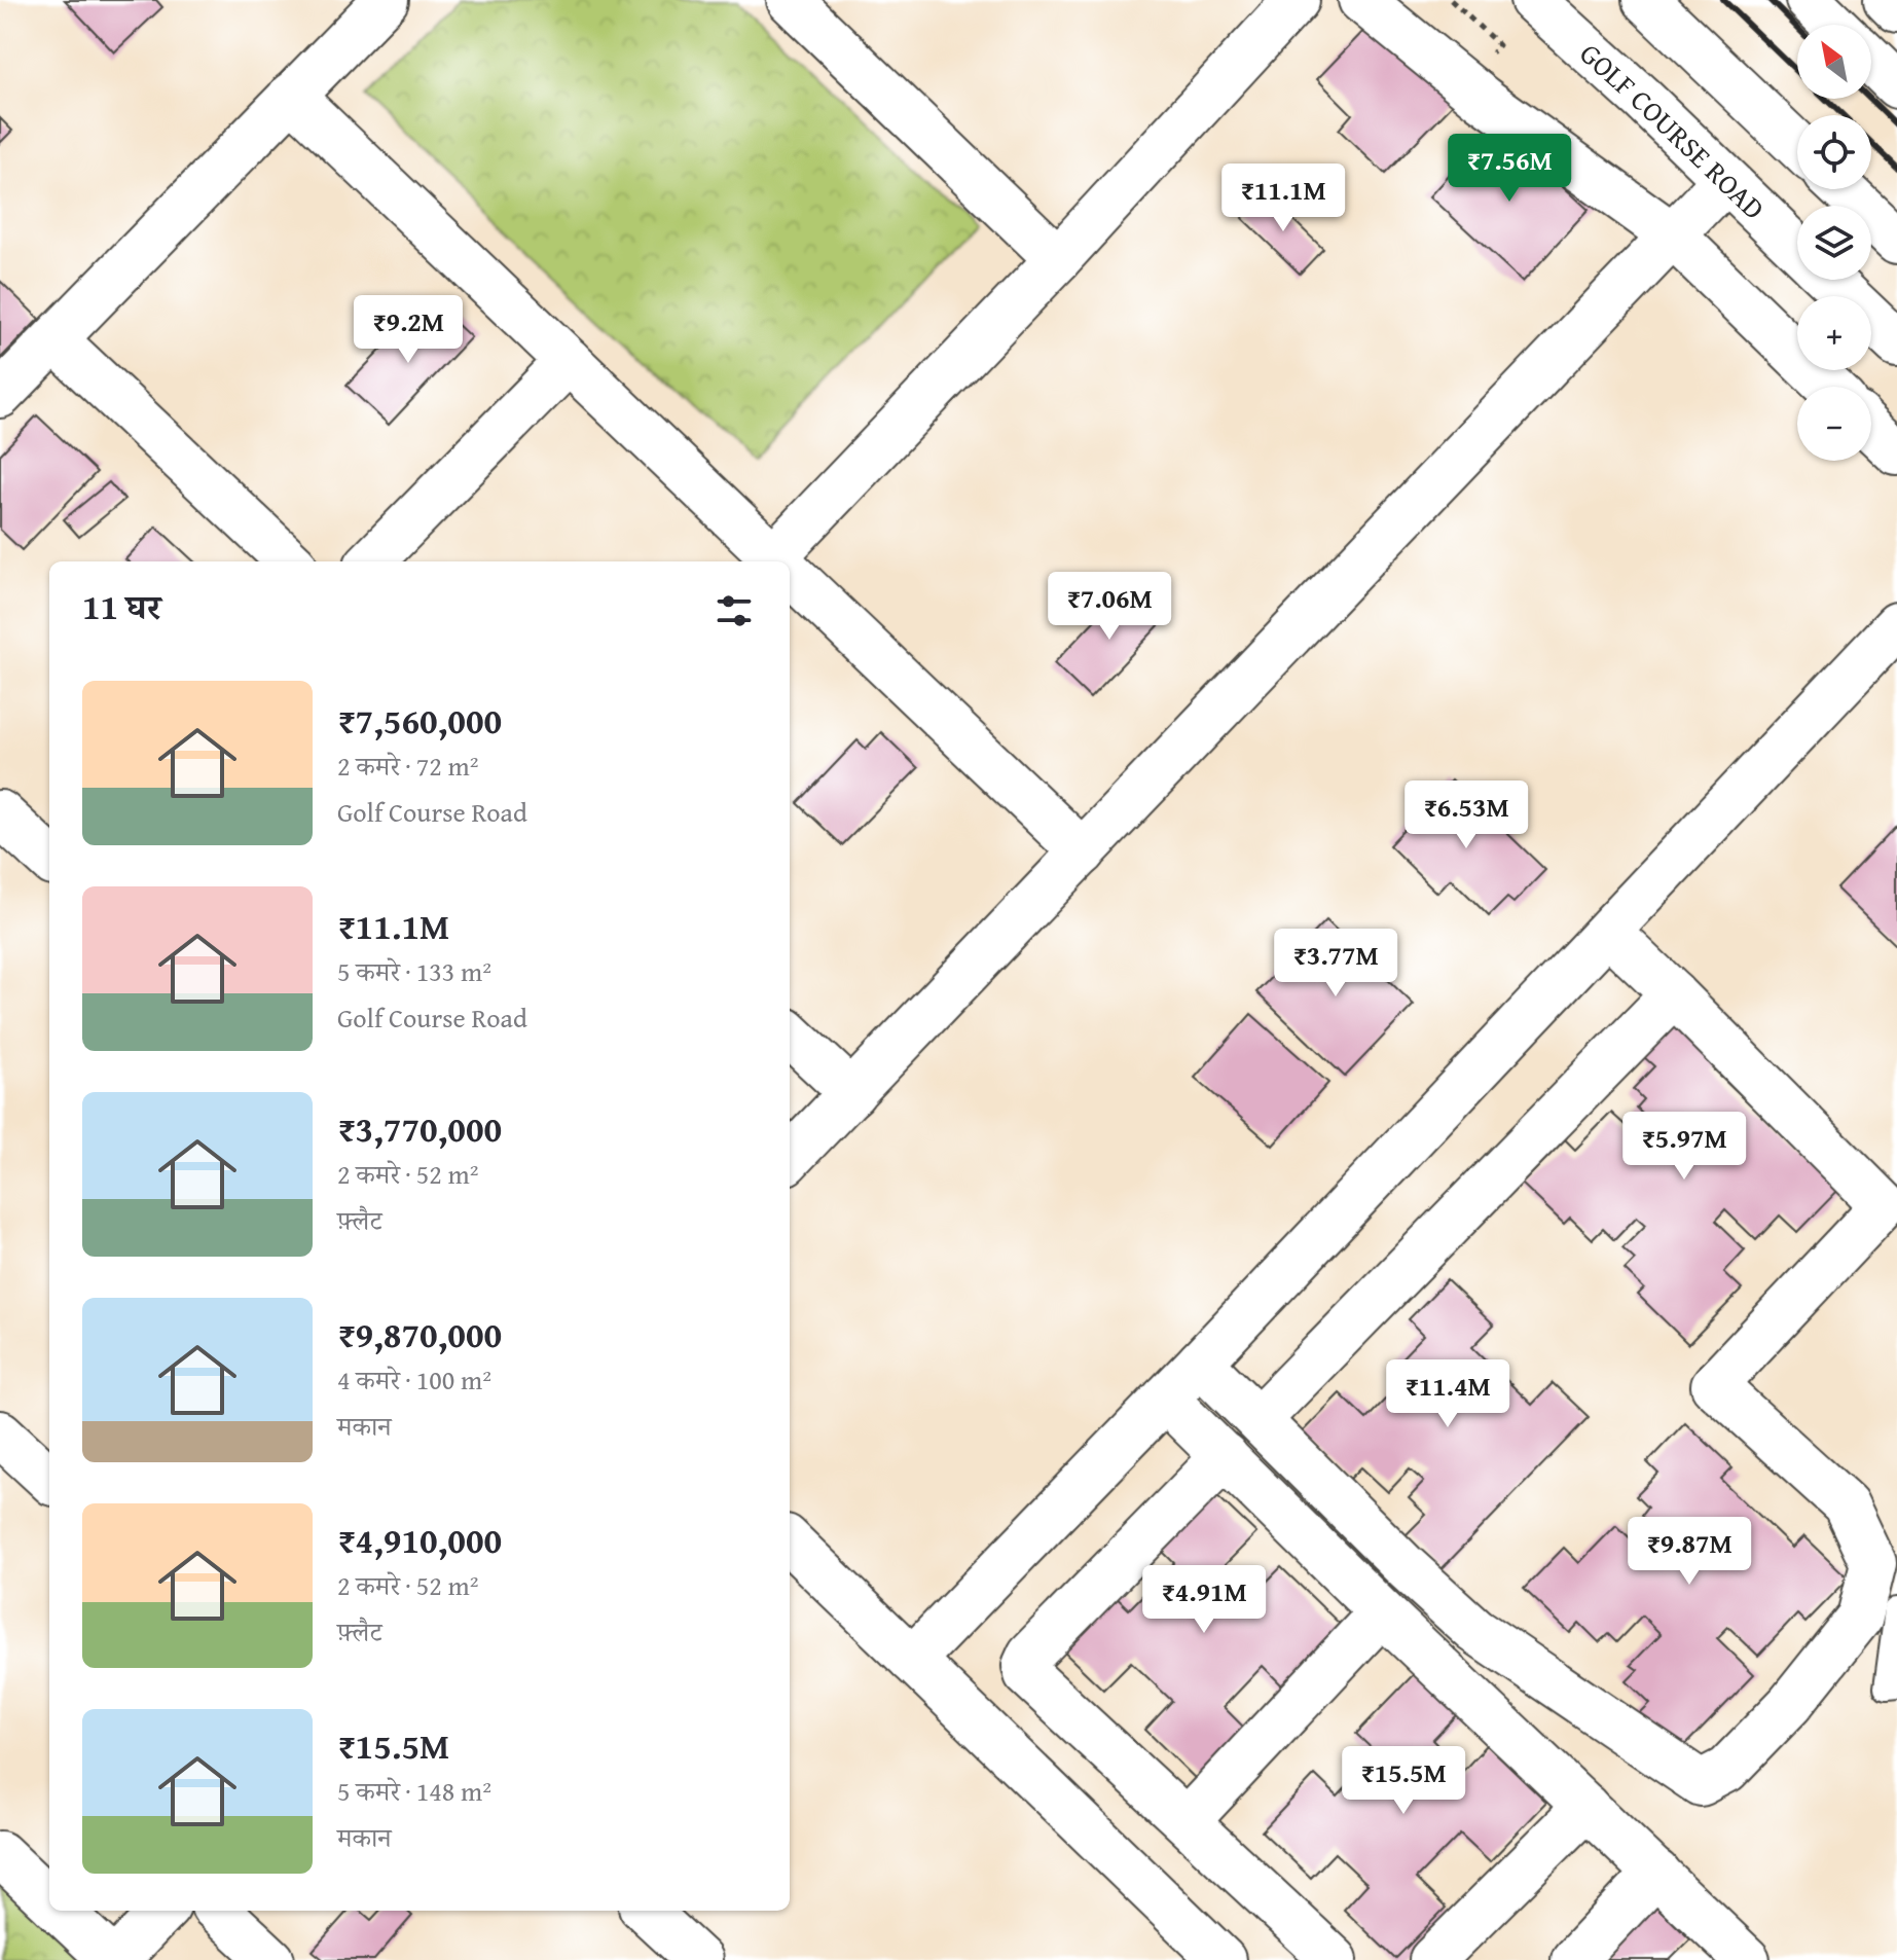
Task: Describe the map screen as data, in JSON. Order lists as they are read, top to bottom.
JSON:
{
  "streets": {
    "street": ["GOLF COURSE ROAD"]
  },
  "north": "top left",
  "page": {
    "map_buttons": ["+", "−"],
    "price": [
      "₹7.56M",
      "₹11.1M",
      "₹9.2M",
      "₹7.06M",
      "₹6.53M",
      "₹3.77M",
      "₹5.97M",
      "₹11.4M",
      "₹9.87M",
      "₹4.91M",
      "₹15.5M"
    ],
    "heading": "11 घर",
    "list": [
      {
        "name": "₹7,560,000",
        "note": "2 कमरे · 72 m² · Golf Course Road"
      },
      {
        "name": "₹11.1M",
        "note": "5 कमरे · 133 m² · Golf Course Road"
      },
      {
        "name": "₹3,770,000",
        "note": "2 कमरे · 52 m² · फ़्लैट"
      },
      {
        "name": "₹9,870,000",
        "note": "4 कमरे · 100 m² · मकान"
      },
      {
        "name": "₹4,910,000",
        "note": "2 कमरे · 52 m² · फ़्लैट"
      },
      {
        "name": "₹15.5M",
        "note": "5 कमरे · 148 m² · मकान"
      }
    ]
  }
}
